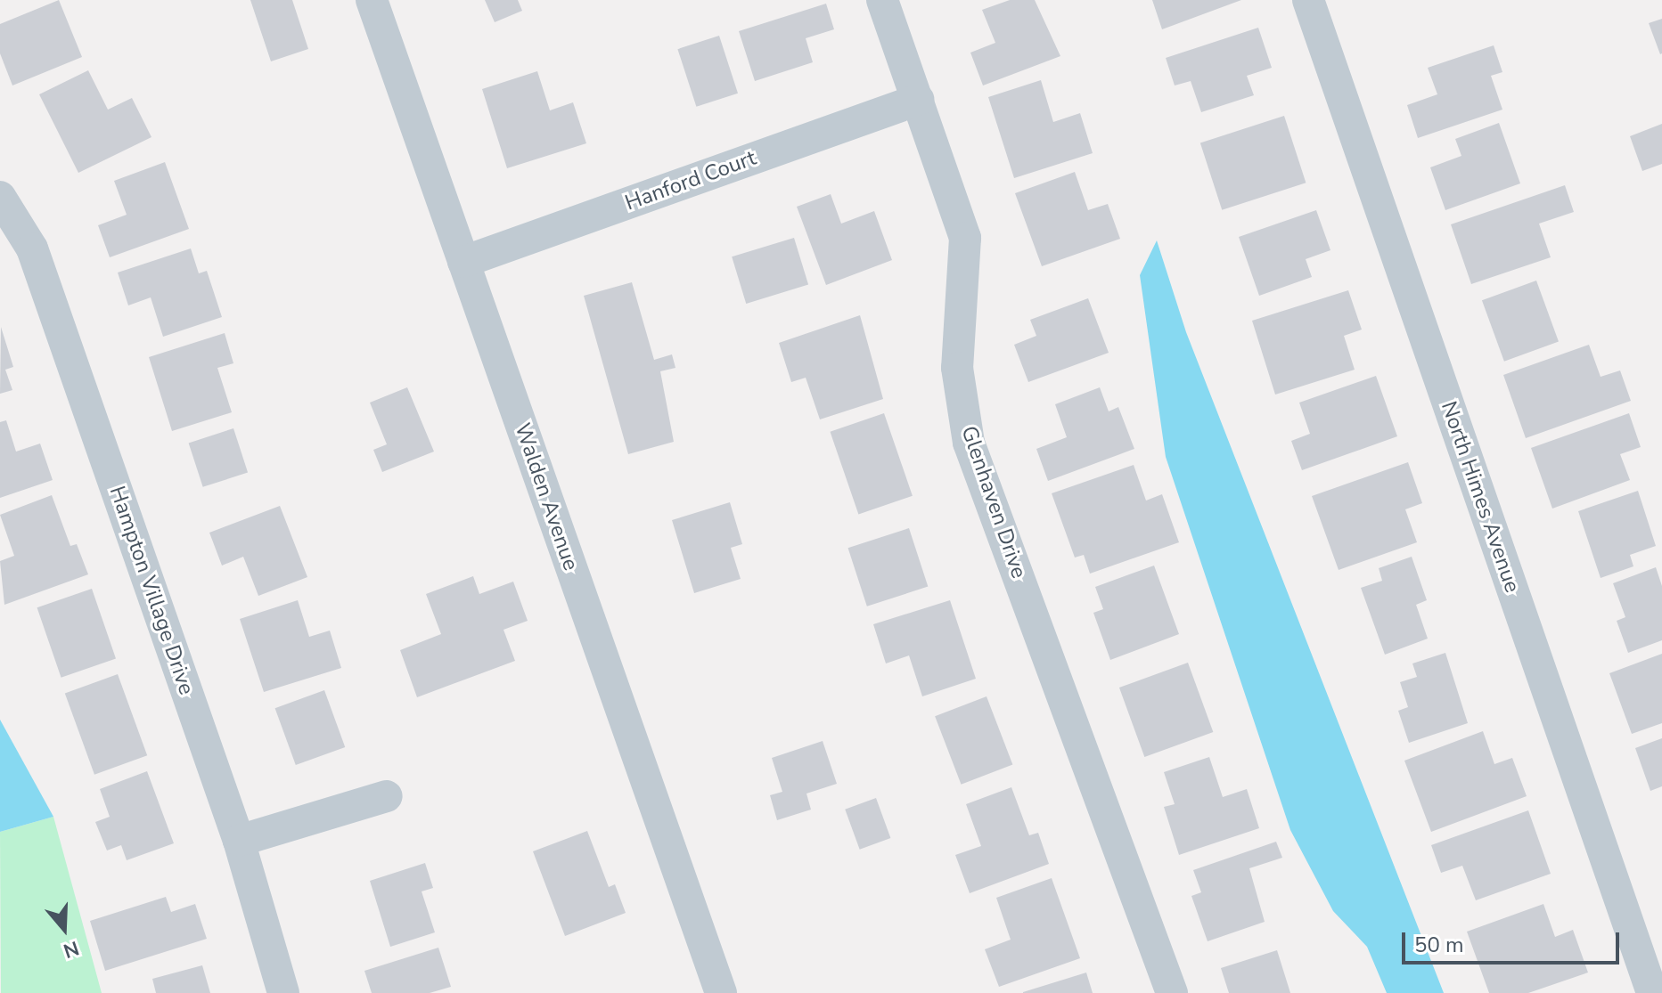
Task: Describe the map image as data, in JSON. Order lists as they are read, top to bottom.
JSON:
{
  "streets": {
    "street": [
      "Hanford Court",
      "Walden Avenue",
      "North Himes Avenue",
      "Glenhaven Drive",
      "Hampton Village Drive"
    ]
  },
  "crossings": [
    ["Hanford Court", "Walden Avenue"],
    ["Hanford Court", "Glenhaven Drive"]
  ],
  "scale_bar": "50 m",
  "north": "bottom"
}
